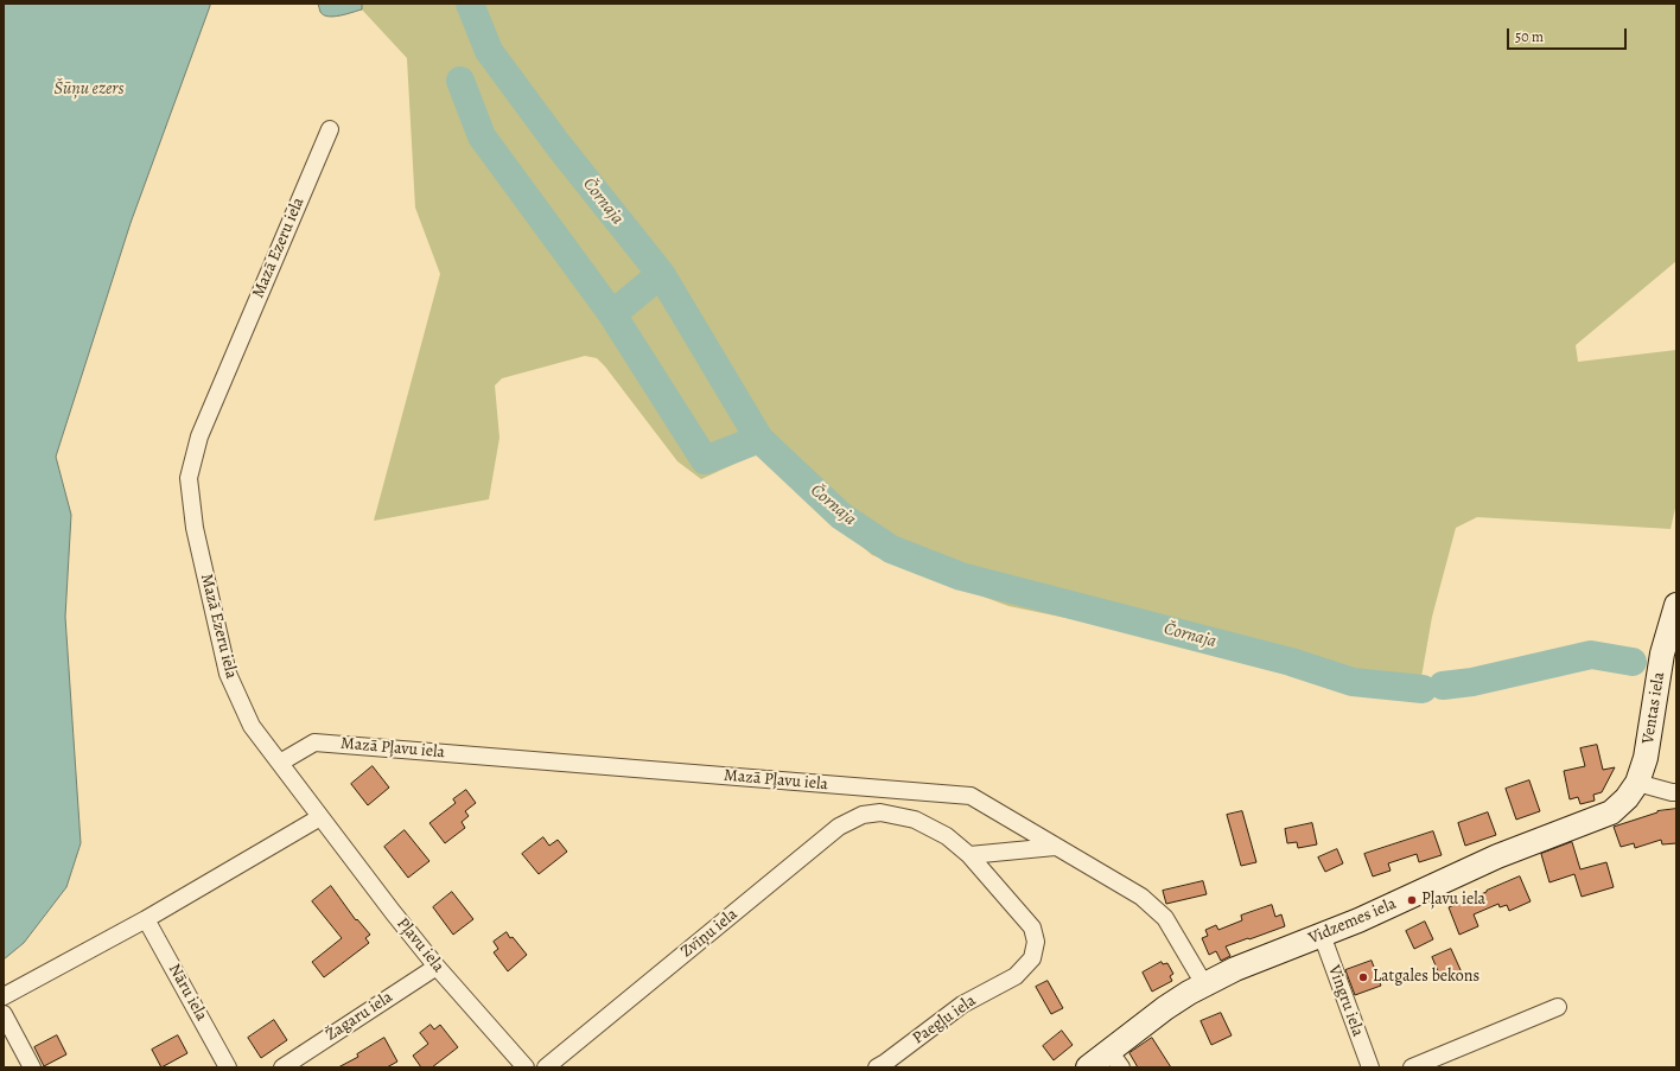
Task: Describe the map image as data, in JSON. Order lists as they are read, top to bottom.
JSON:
{
  "streets": {
    "street": [
      "Mazā Ezeru iela",
      "Ventas iela",
      "Mazā Pļavu iela",
      "Vidzemes iela",
      "Zvīņu iela",
      "Pļavu iela",
      "Nāru iela",
      "Vingru iela",
      "Žagaru iela",
      "Paegļu iela"
    ]
  },
  "crossings": [
    ["Mazā Ezeru iela", "Mazā Pļavu iela"],
    ["Mazā Ezeru iela", "Pļavu iela"],
    ["Ventas iela", "Vidzemes iela"],
    ["Mazā Pļavu iela", "Vidzemes iela"],
    ["Vidzemes iela", "Vingru iela"],
    ["Zvīņu iela", "Paegļu iela"],
    ["Pļavu iela", "Žagaru iela"]
  ],
  "water": ["Šūņu ezers", "Čornaja"],
  "places": ["Pļavu iela", "Latgales bekons"],
  "scale_bar": "50 m"
}
